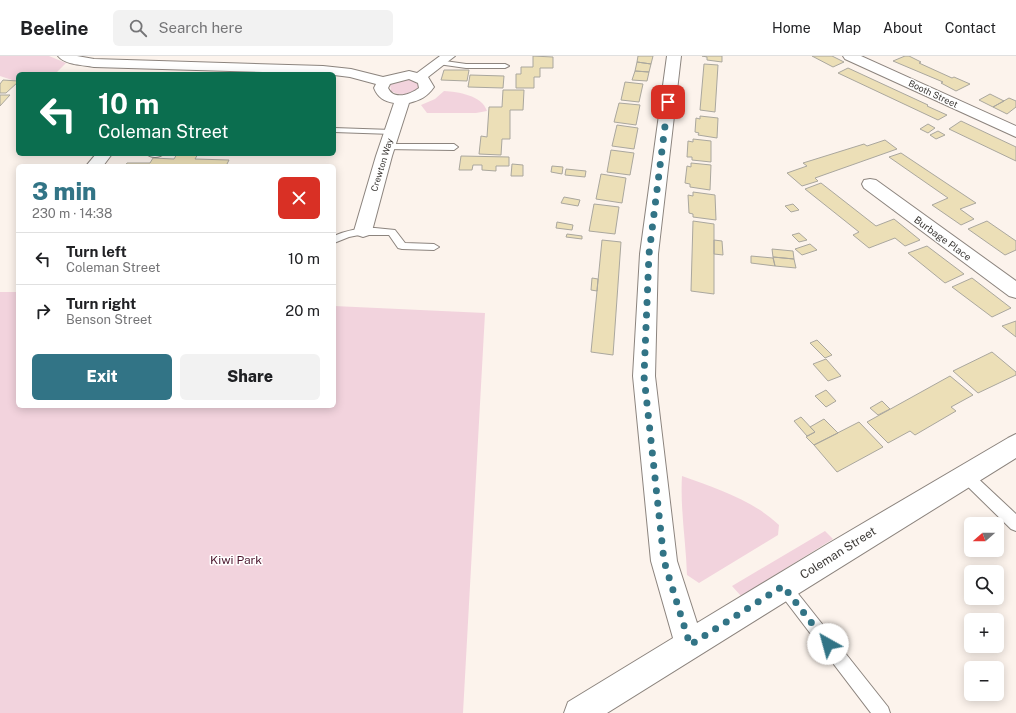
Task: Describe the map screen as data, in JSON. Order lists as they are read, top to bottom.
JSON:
{
  "streets": {
    "street": [
      "Booth Street",
      "Crewton Way",
      "Burbage Place",
      "Coleman Street"
    ]
  },
  "parks": ["Kiwi Park"],
  "north": "left",
  "page": {
    "header": "Beeline",
    "search": "Search here",
    "nav": [
      "Home",
      "Map",
      "About",
      "Contact"
    ],
    "turn": ["10 m", "Coleman Street"],
    "heading": ["3 min", "230 m · 14:38"],
    "list": [
      {
        "name": "Turn left",
        "note": "Coleman Street",
        "value": "10 m"
      },
      {
        "name": "Turn right",
        "note": "Benson Street",
        "value": "20 m"
      }
    ],
    "buttons": ["Exit", "Share"],
    "map_buttons": ["+", "−"]
  }
}
